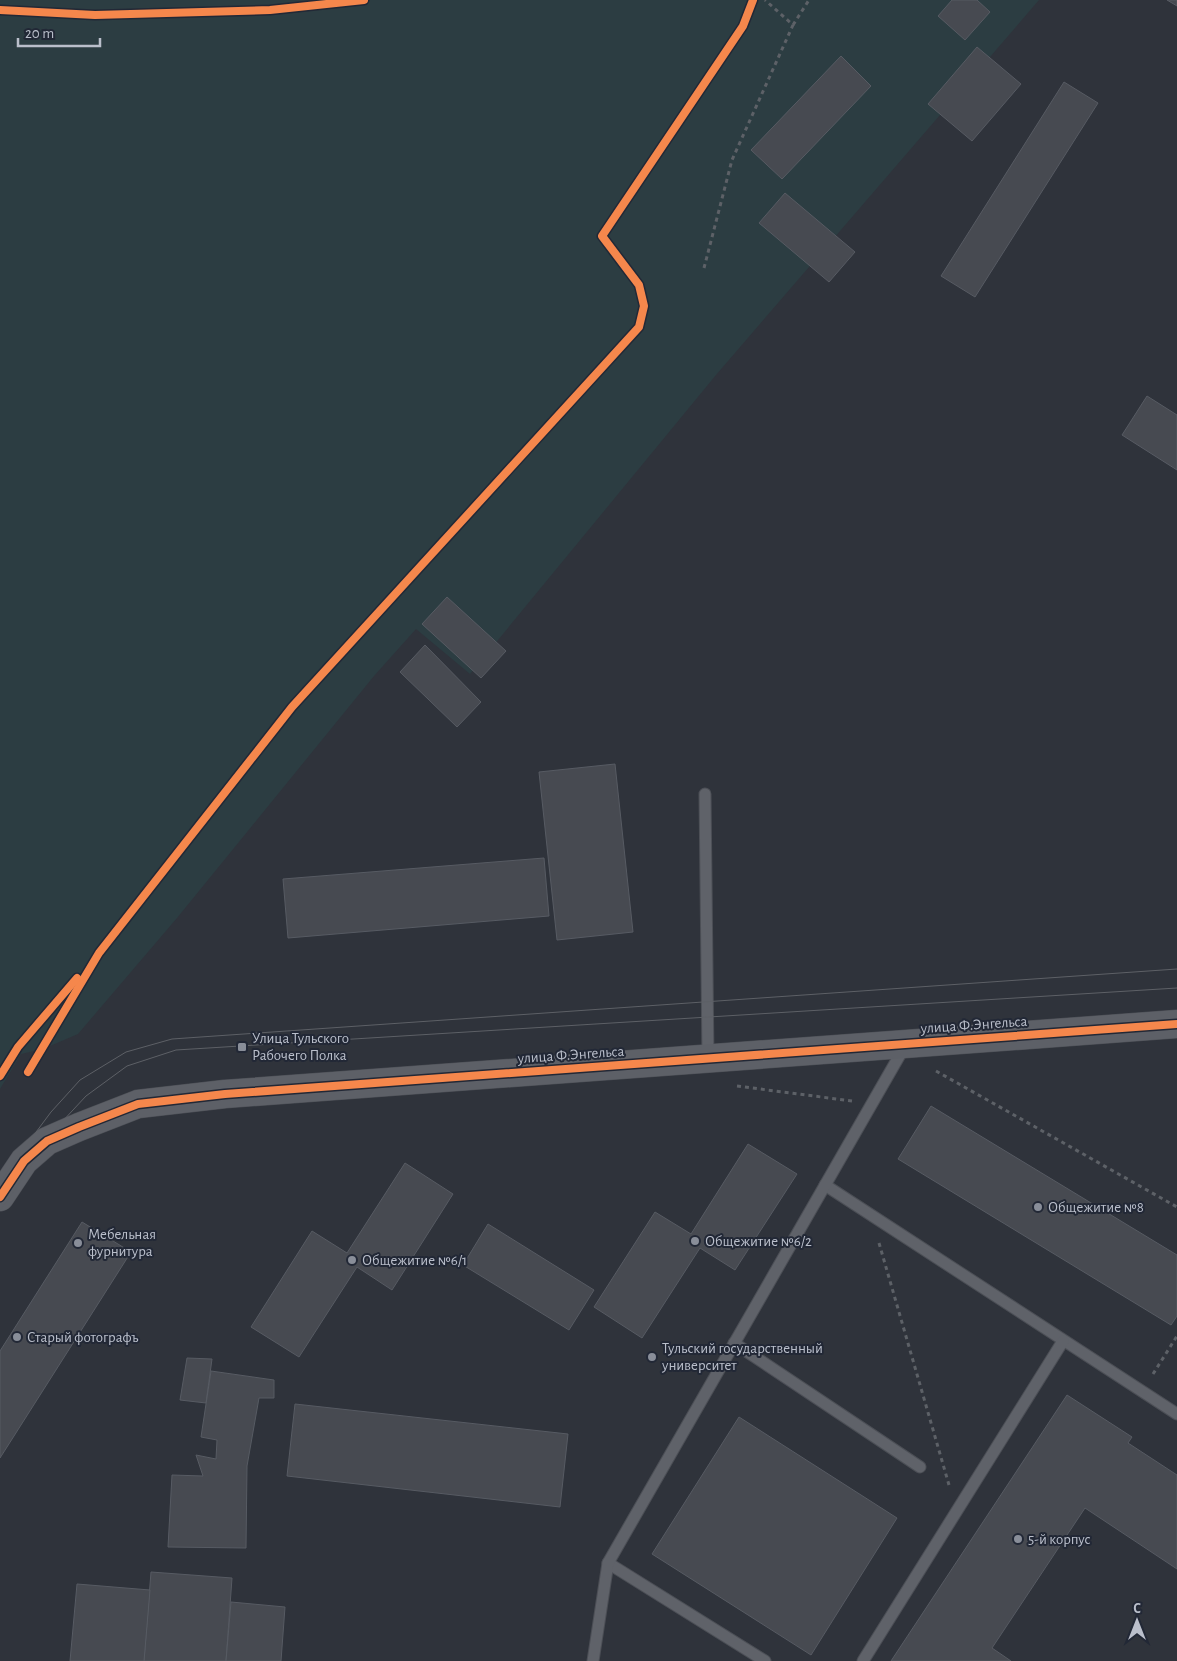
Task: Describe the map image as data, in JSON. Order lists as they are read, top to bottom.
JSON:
{
  "streets": {
    "street": ["улица Ф.Энгельса"]
  },
  "places": {
    "transit": ["Улица Тульского Рабочего Полка"],
    "other": [
      "Общежитие №8",
      "Общежитие №6/2",
      "Мебельная фурнитура",
      "Общежитие №6/1",
      "Старый фотографъ",
      "Тульский государственный университет",
      "5-й корпус"
    ]
  },
  "scale_bar": "20 m",
  "north": "top"
}
